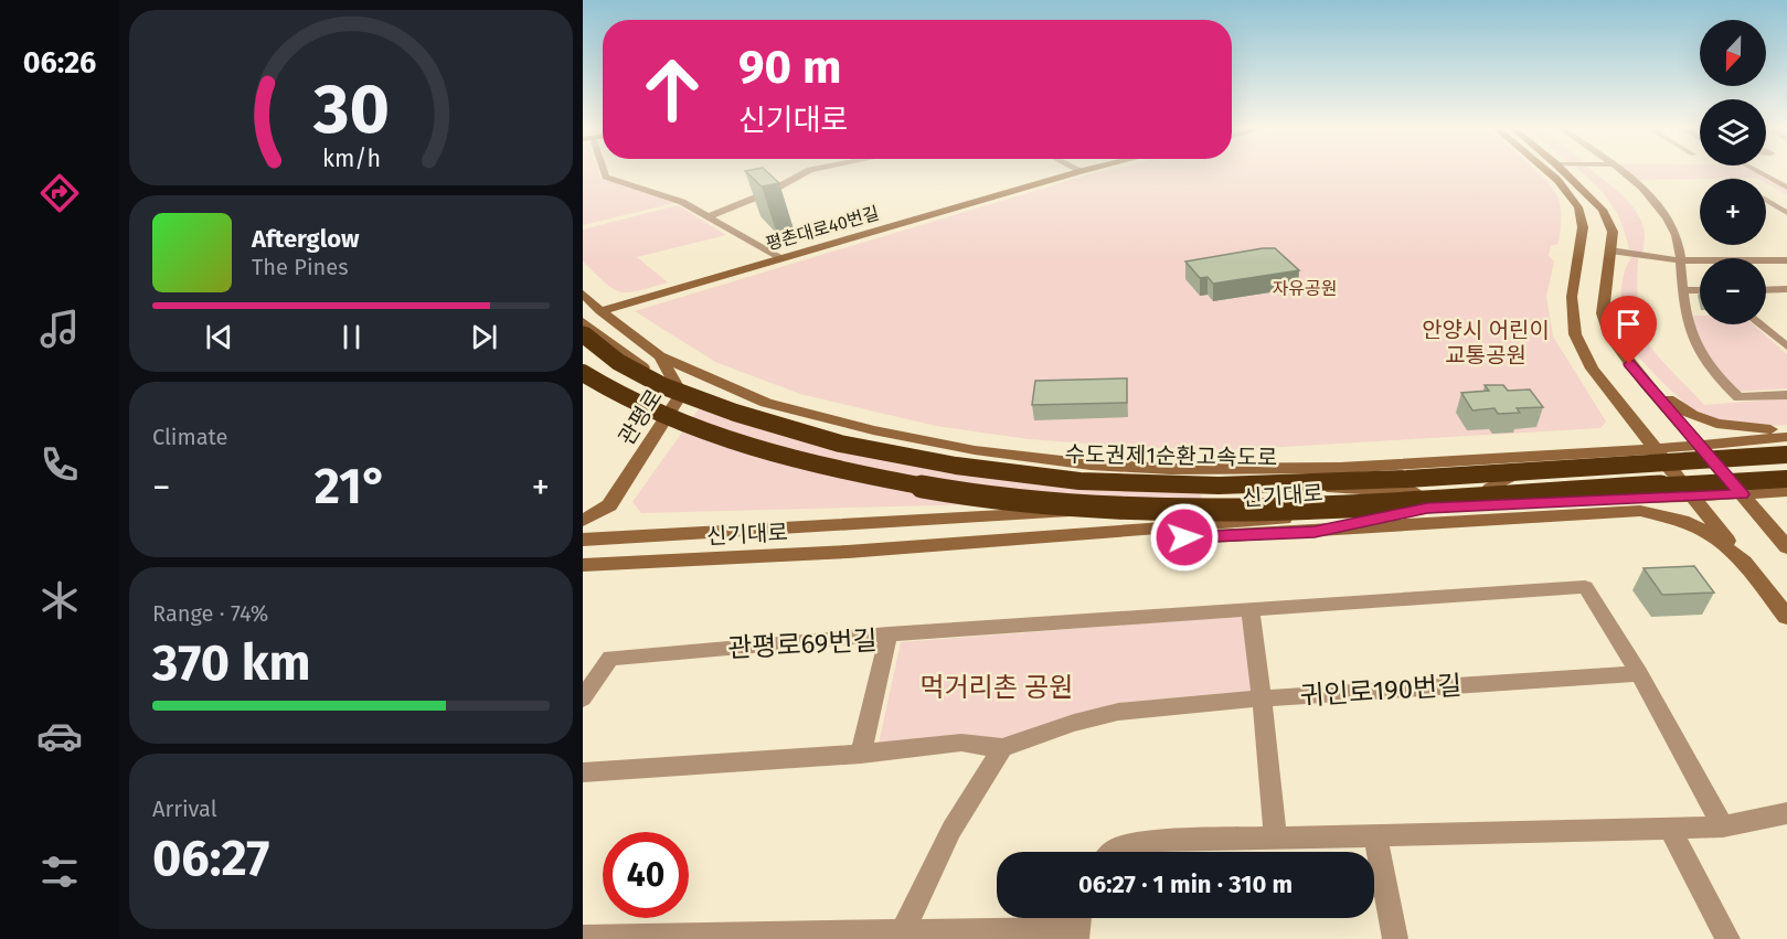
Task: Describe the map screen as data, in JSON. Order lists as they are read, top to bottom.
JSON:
{
  "streets": {
    "highway": ["수도권제1순환고속도로"],
    "street": [
      "평촌대로40번길",
      "관평로",
      "신기대로",
      "관평로69번길",
      "귀인로190번길"
    ]
  },
  "parks": ["자유공원", "안양시 어린이 교통공원", "먹거리촌 공원"],
  "north": "bottom",
  "page": {
    "tabs": "06:26",
    "map_buttons": ["+", "−"],
    "turn": ["90 m", "신기대로"],
    "song": ["Afterglow", "The Pines"],
    "tile": [
      "Climate",
      ["Range · 74%", "370 km"],
      ["Arrival", "06:27"]
    ],
    "heat": ["−", "21°", "+"],
    "limit": "40",
    "trip": "06:27 · 1 min · 310 m",
    "gauge": ["30", "km/h"]
  }
}
